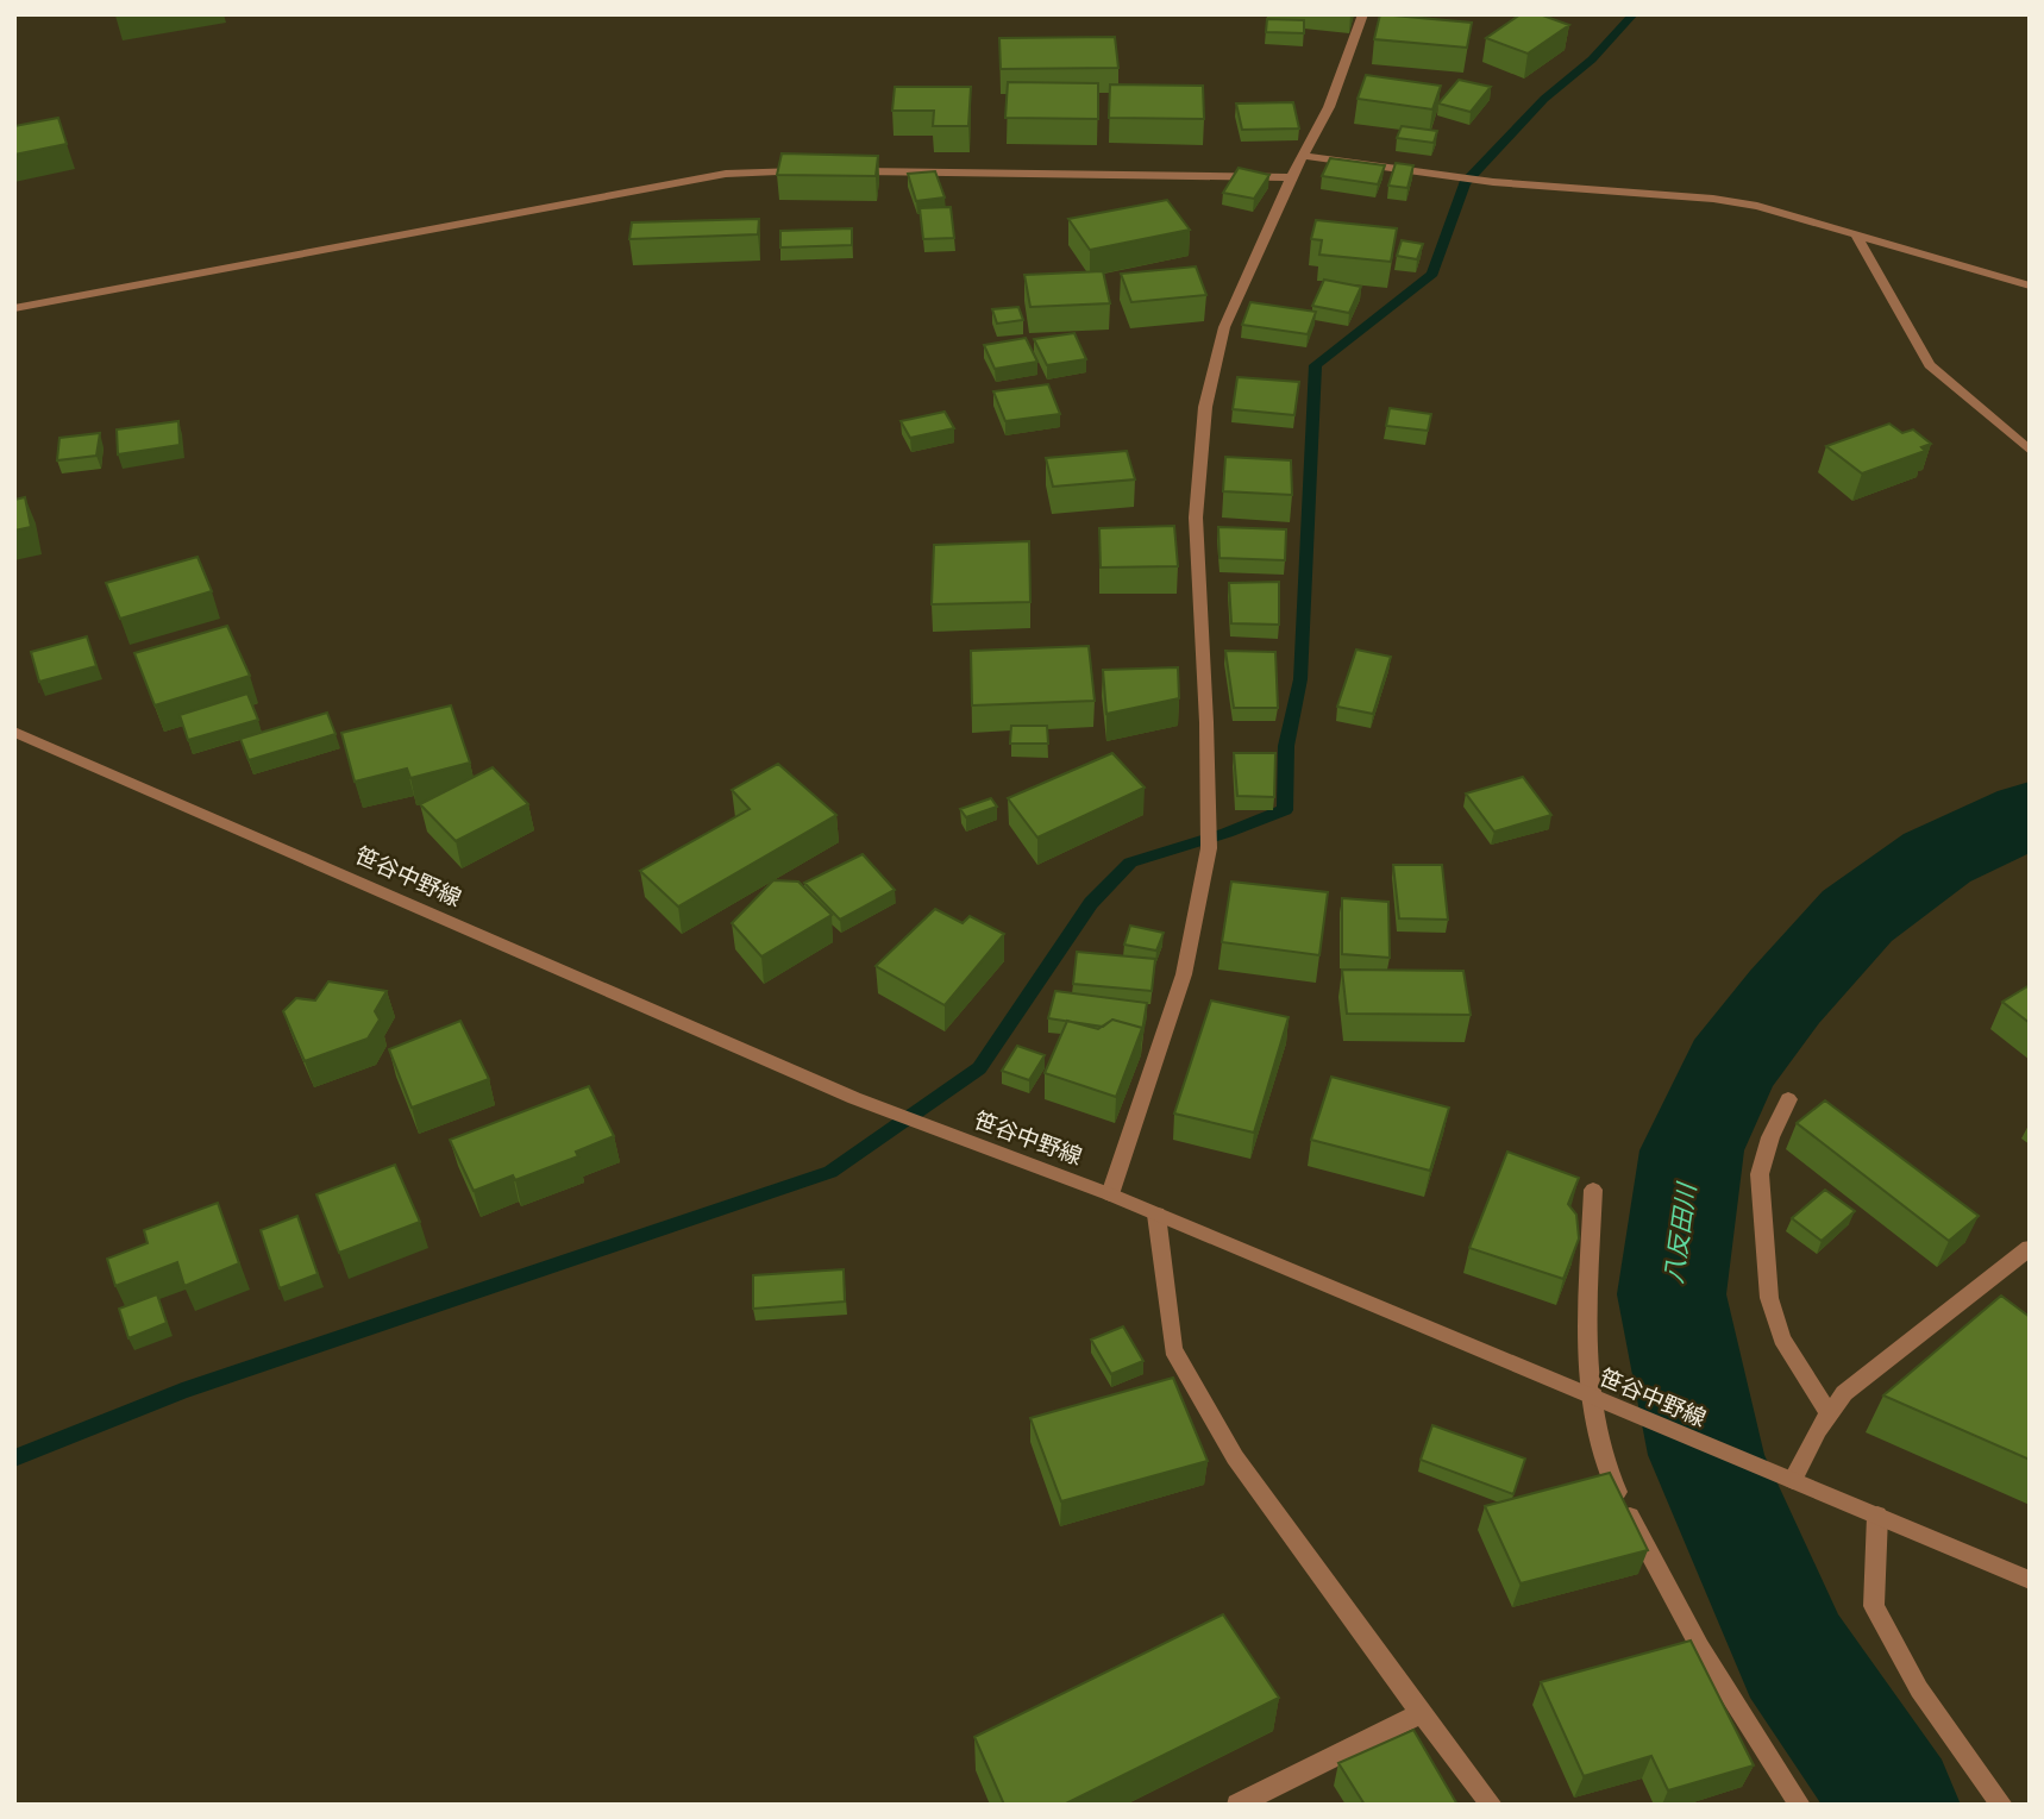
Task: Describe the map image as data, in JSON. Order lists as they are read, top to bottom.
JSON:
{
  "streets": {
    "street": ["笹谷中野線"]
  },
  "water": ["八反田川"]
}
